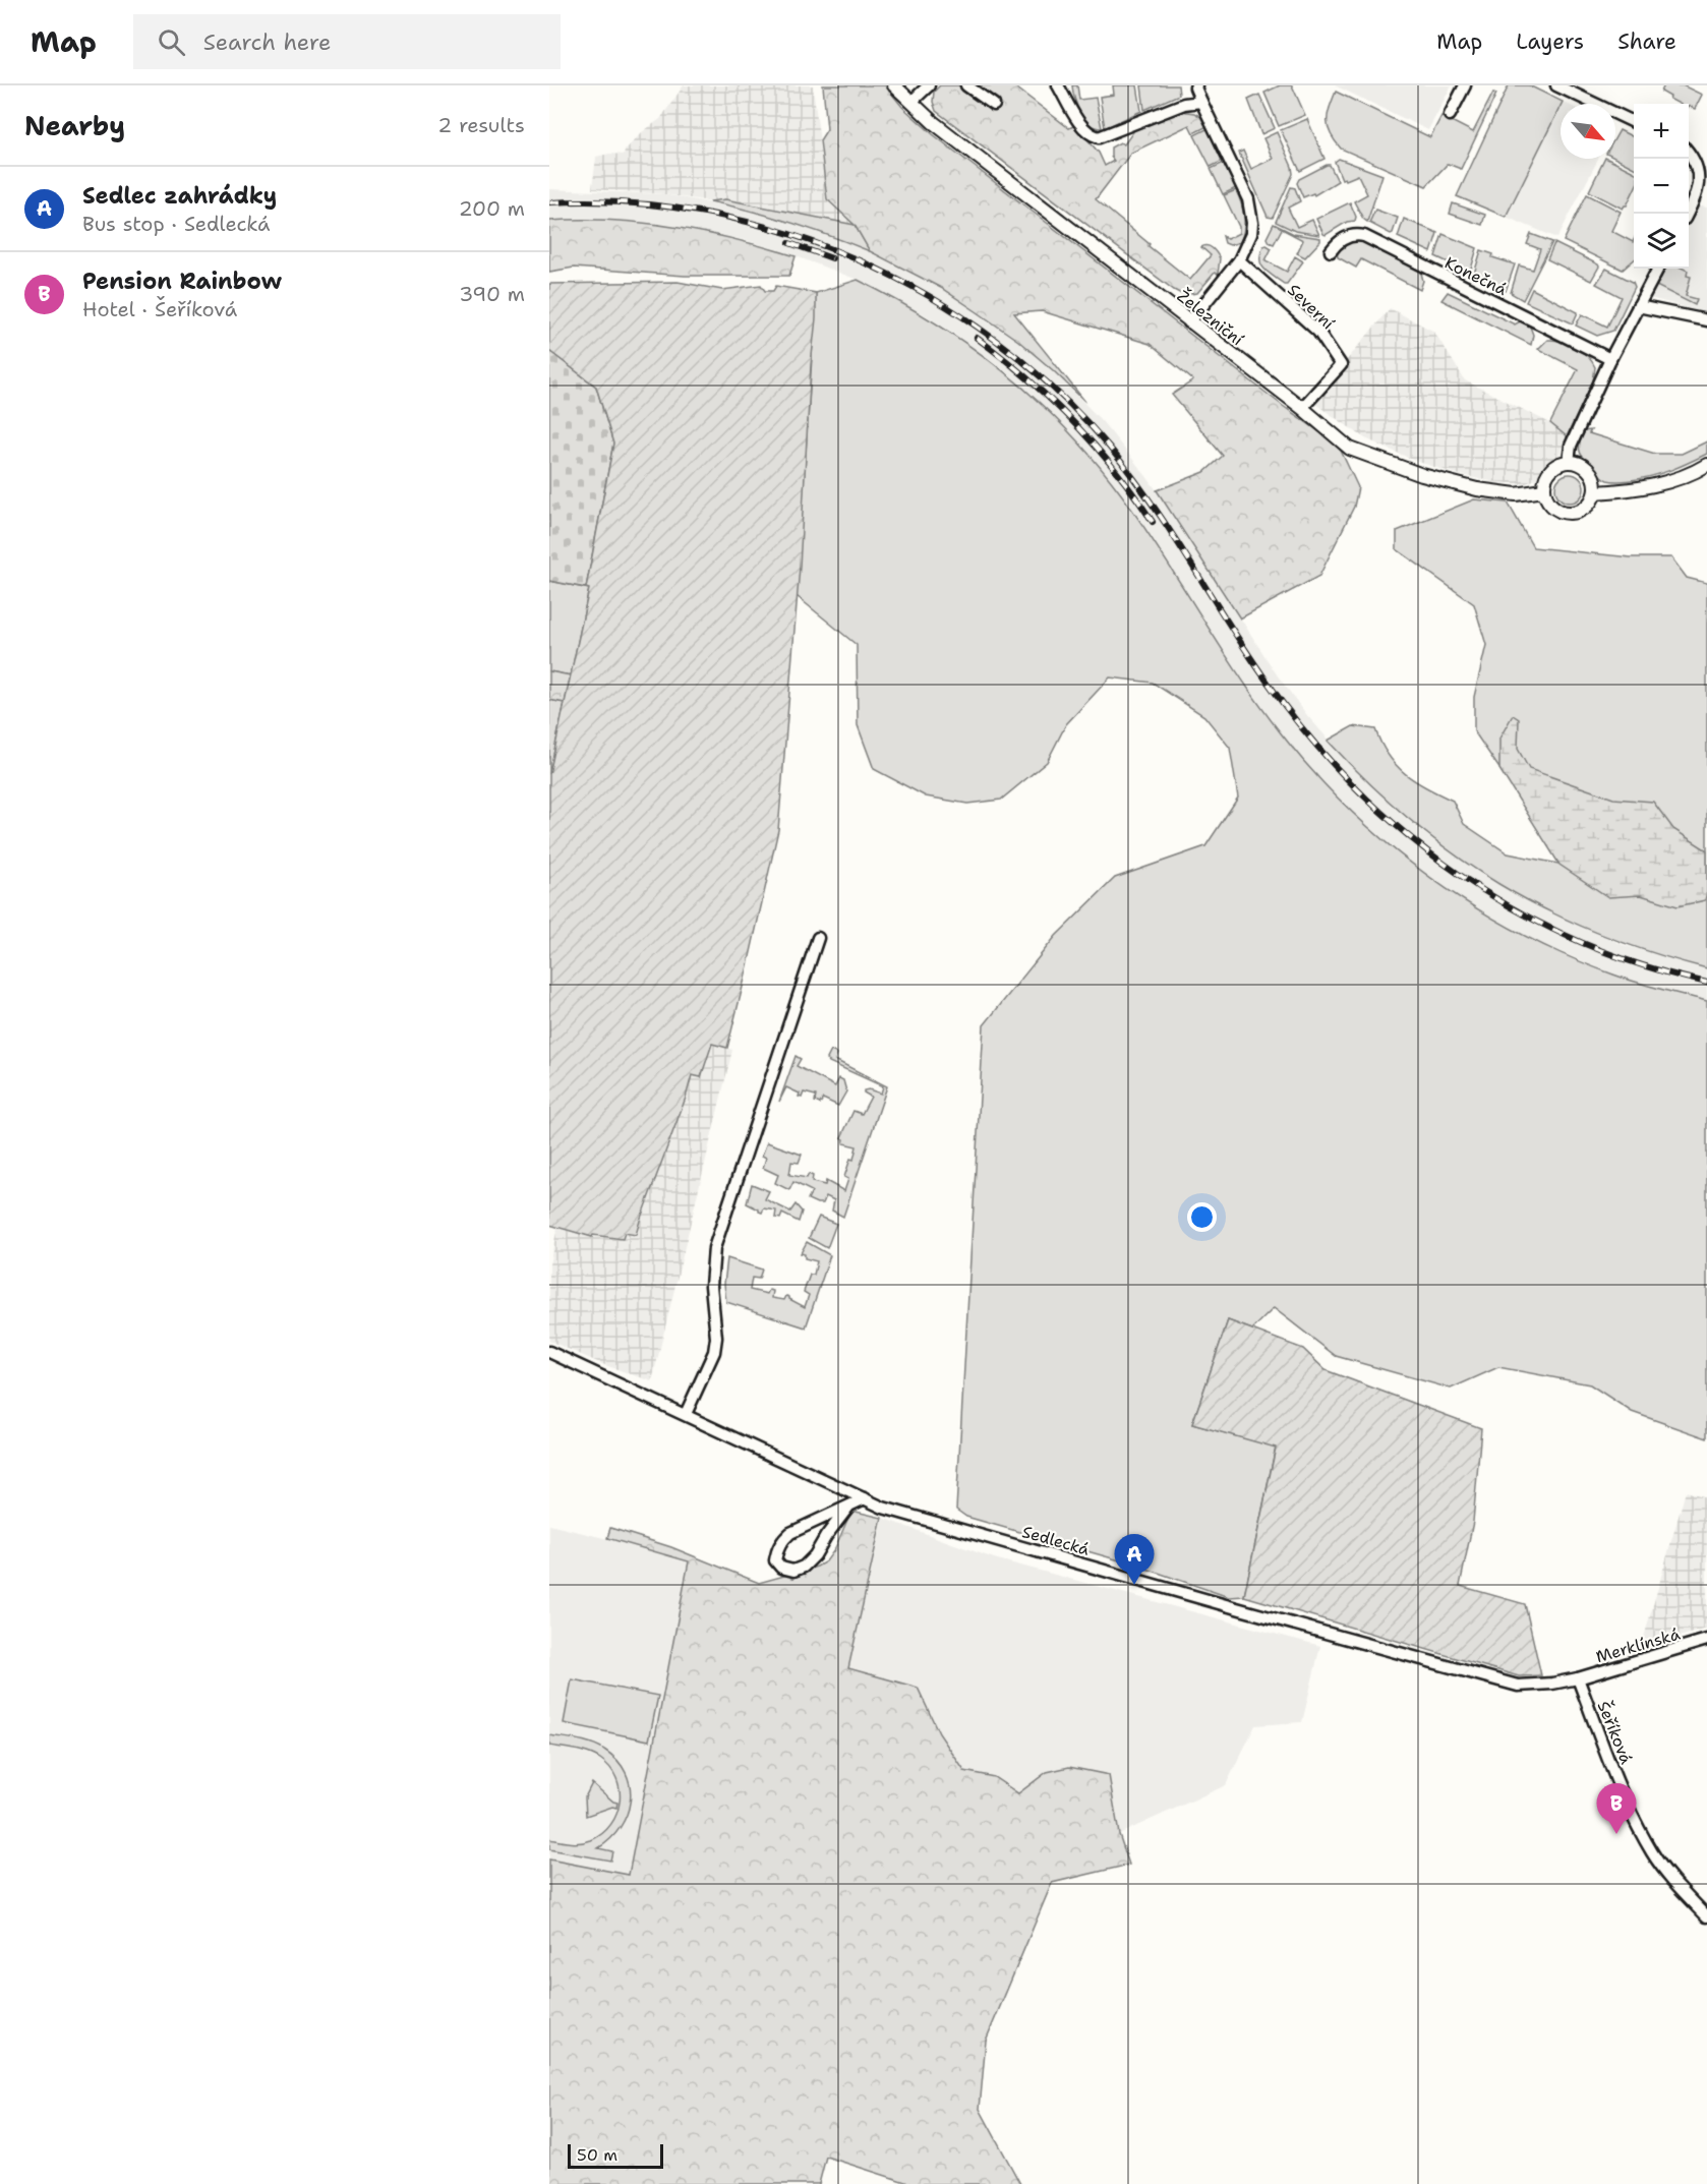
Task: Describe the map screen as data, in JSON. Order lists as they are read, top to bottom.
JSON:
{
  "streets": {
    "street": [
      "Konečná",
      "Severní",
      "Železniční",
      "Sedlecká",
      "Merklínská",
      "Šeříková"
    ]
  },
  "crossings": [
    ["Severní", "Železniční"],
    ["Sedlecká", "Merklínská"],
    ["Sedlecká", "Šeříková"],
    ["Merklínská", "Šeříková"]
  ],
  "scale_bar": "50 m",
  "north": "bottom right",
  "page": {
    "header": "Map",
    "search": "Search here",
    "nav": ["Map", "Layers", "Share"],
    "heading": ["Nearby", "2 results"],
    "map_buttons": ["+", "−"],
    "list": [
      {
        "mark": "A",
        "name": "Sedlec zahrádky",
        "note": "Bus stop · Sedlecká",
        "value": "200 m"
      },
      {
        "mark": "B",
        "name": "Pension Rainbow",
        "note": "Hotel · Šeříková",
        "value": "390 m"
      }
    ],
    "pins": ["A", "B"],
    "scale": "50 m"
  }
}
